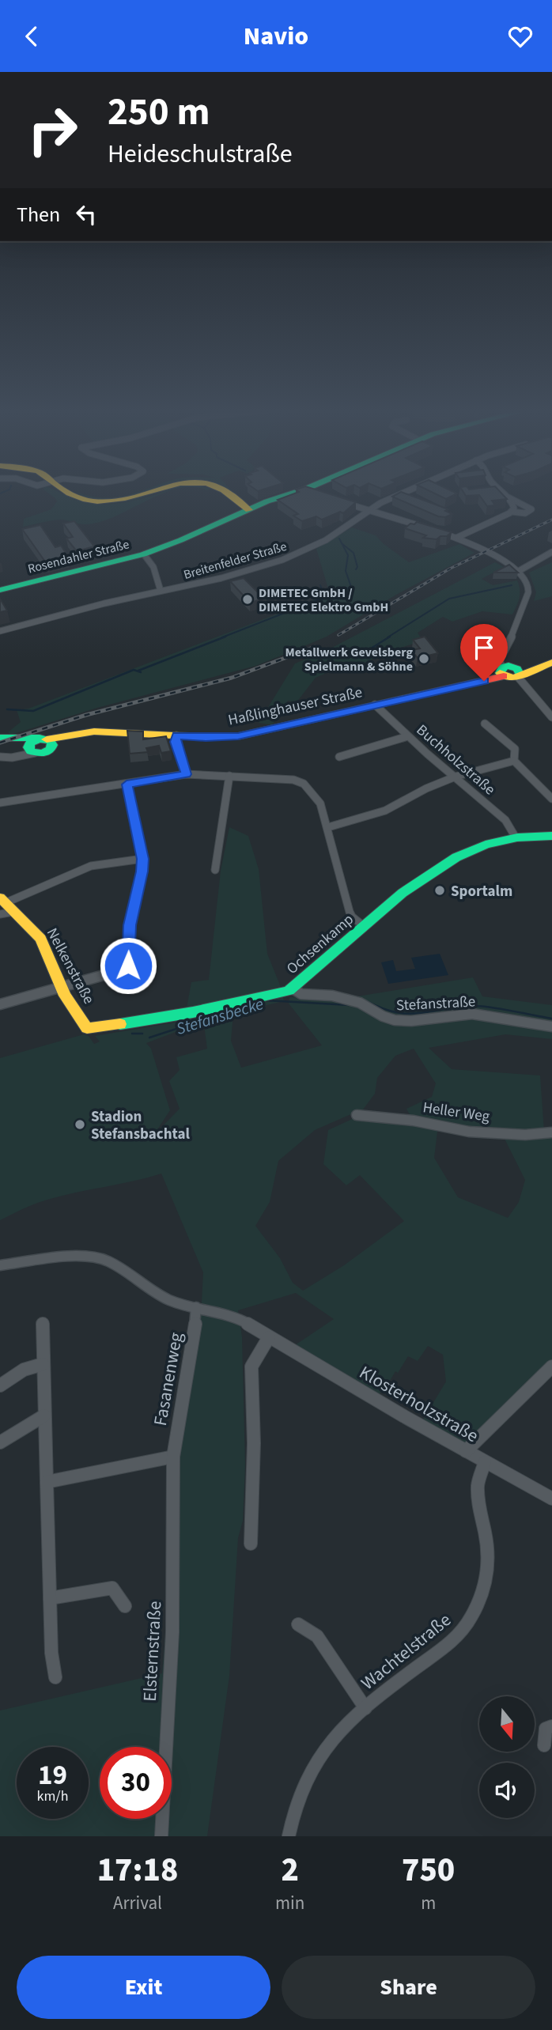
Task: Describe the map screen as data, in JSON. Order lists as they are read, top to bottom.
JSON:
{
  "streets": {
    "main road": [
      "Rosendahler Straße",
      "Haßlinghauser Straße",
      "Ochsenkamp",
      "Nelkenstraße"
    ],
    "street": [
      "Breitenfelder Straße",
      "Buchholzstraße",
      "Stefanstraße",
      "Heller Weg",
      "Fasanenweg",
      "Klosterholzstraße",
      "Elsternstraße",
      "Wachtelstraße"
    ]
  },
  "crossings": [
    ["Haßlinghauser Straße", "Buchholzstraße"],
    ["Buchholzstraße", "Ochsenkamp"],
    ["Ochsenkamp", "Nelkenstraße"],
    ["Ochsenkamp", "Stefanstraße"],
    ["Fasanenweg", "Klosterholzstraße"],
    ["Fasanenweg", "Elsternstraße"],
    ["Klosterholzstraße", "Wachtelstraße"]
  ],
  "water": ["Stefansbecke"],
  "places": [
    "DIMETEC GmbH / DIMETEC Elektro GmbH",
    "Metallwerk Gevelsberg Spielmann & Söhne",
    "Sportalm",
    "Stadion Stefansbachtal"
  ],
  "north": "bottom",
  "page": {
    "header": "Navio",
    "turn": ["250 m", "Heideschulstraße"],
    "then": "Then",
    "speed": "19 km/h",
    "limit": "30",
    "eta": [
      "17:18",
      "Arrival",
      "2",
      "min",
      "750",
      "m"
    ],
    "buttons": ["Exit", "Share"]
  }
}
